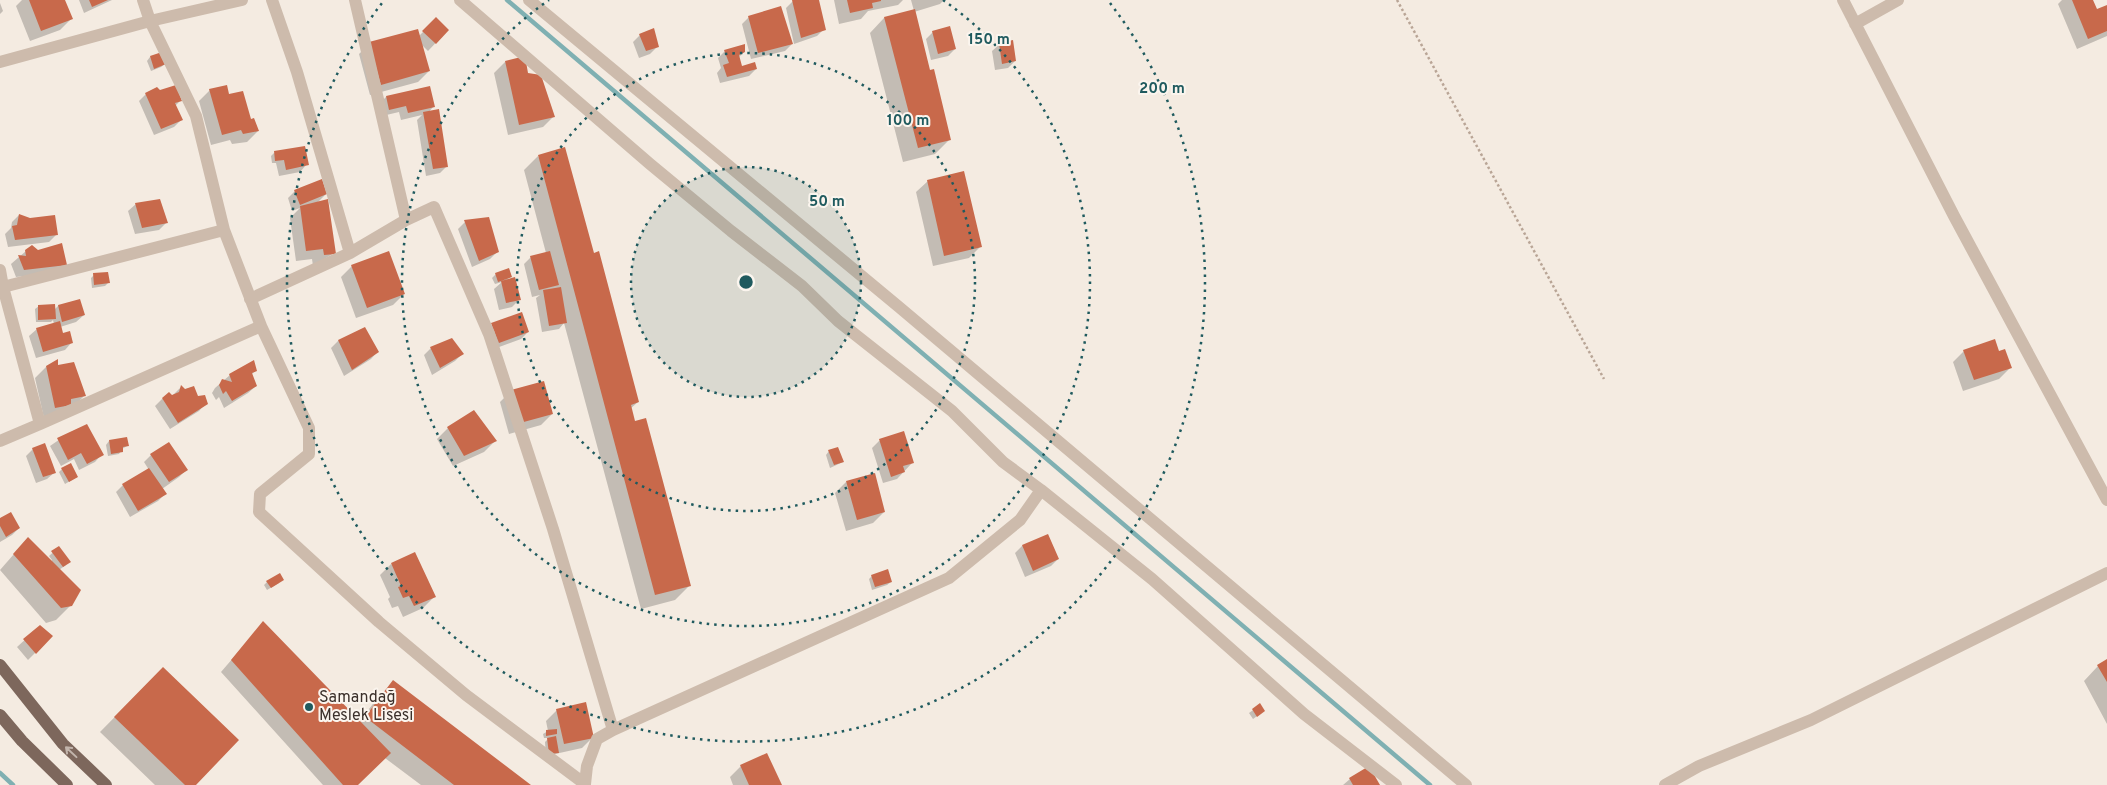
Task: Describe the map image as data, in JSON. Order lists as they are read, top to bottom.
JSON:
{
  "places": ["Samandağ Meslek Lisesi"],
  "rings": [
    "150 m",
    "200 m",
    "100 m",
    "50 m"
  ]
}
